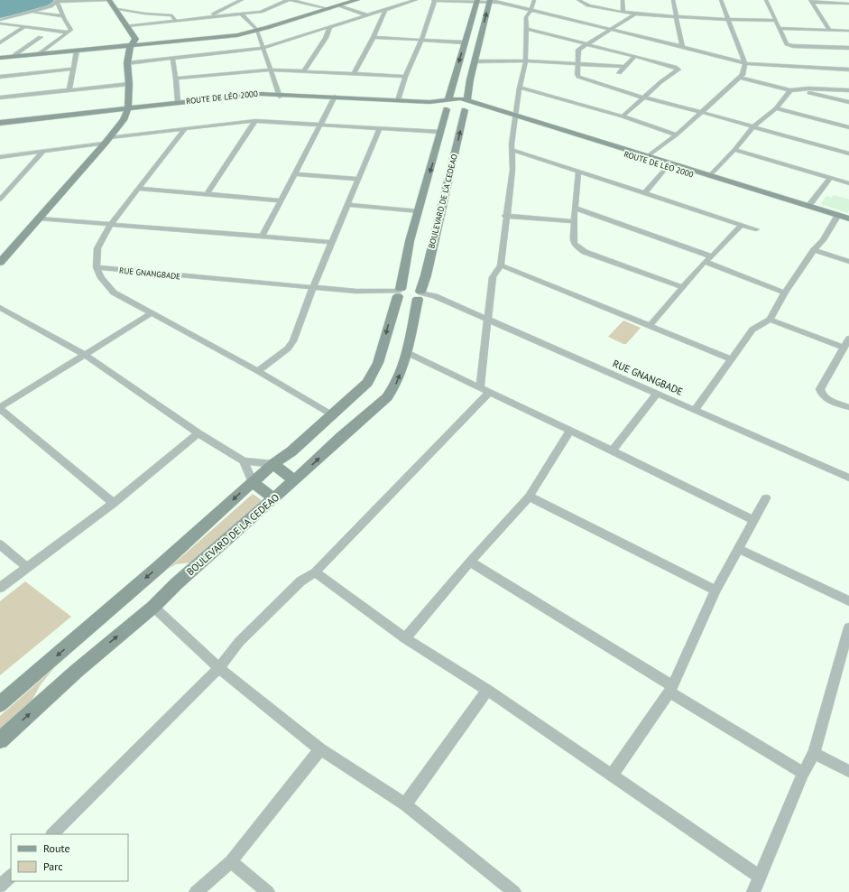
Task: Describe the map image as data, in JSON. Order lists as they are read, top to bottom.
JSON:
{
  "streets": {
    "main road": ["ROUTE DE LÉO 2000", "BOULEVARD DE LA CEDEAO"],
    "street": ["RUE GNANGBADE"]
  },
  "crossings": [
    ["ROUTE DE LÉO 2000", "BOULEVARD DE LA CEDEAO"],
    ["BOULEVARD DE LA CEDEAO", "RUE GNANGBADE"]
  ],
  "legend": ["Route", "Parc"]
}
